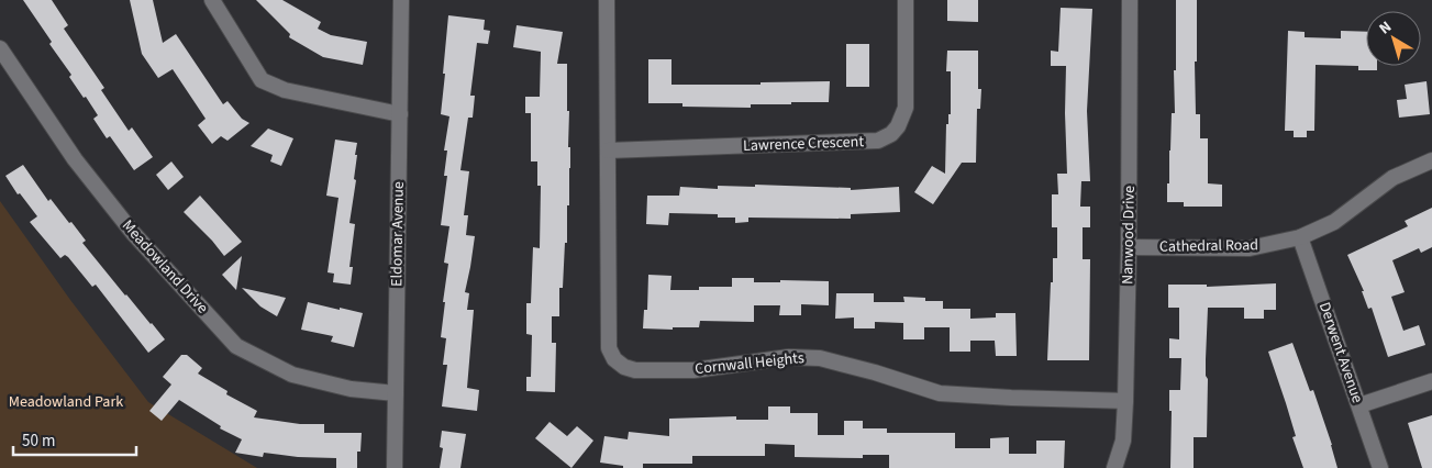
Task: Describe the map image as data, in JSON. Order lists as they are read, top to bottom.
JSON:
{
  "streets": {
    "street": [
      "Lawrence Crescent",
      "Eldomar Avenue",
      "Nanwood Drive",
      "Cathedral Road",
      "Meadowland Drive",
      "Derwent Avenue",
      "Cornwall Heights"
    ]
  },
  "crossings": [
    ["Lawrence Crescent", "Cornwall Heights"],
    ["Eldomar Avenue", "Meadowland Drive"],
    ["Nanwood Drive", "Cathedral Road"],
    ["Nanwood Drive", "Cornwall Heights"],
    ["Cathedral Road", "Derwent Avenue"]
  ],
  "parks": ["Meadowland Park"],
  "scale_bar": "50 m",
  "north": "top left"
}
